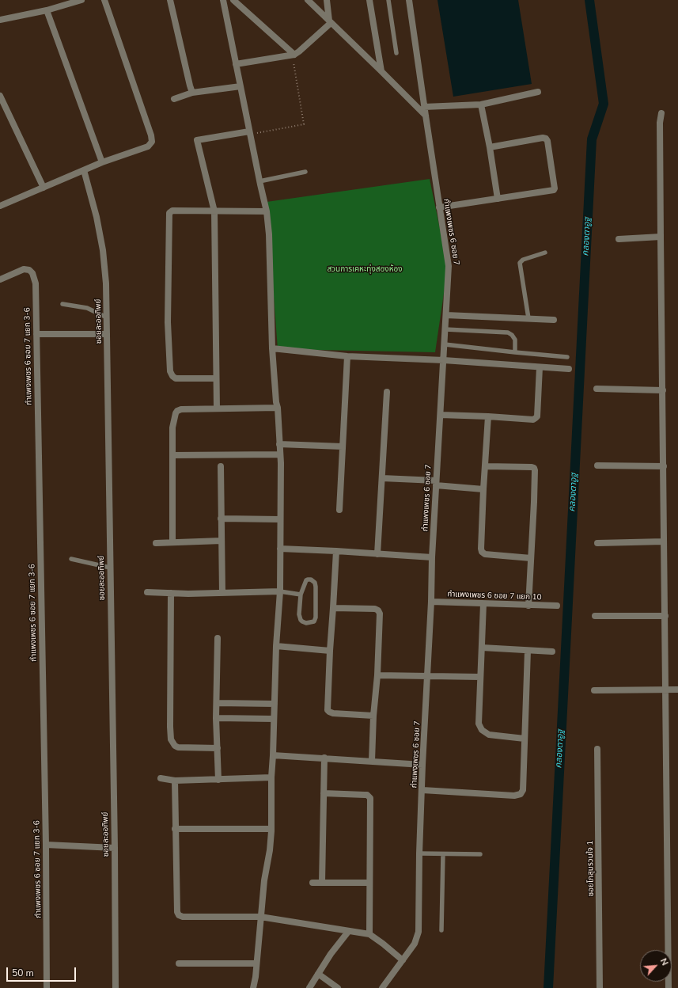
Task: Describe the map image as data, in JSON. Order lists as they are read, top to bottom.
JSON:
{
  "streets": {
    "street": [
      "กำแพงเพชร 6 ซอย 7",
      "ซอยละออทิพย์",
      "กำแพงเพชร 6 ซอย 7 แยก 3-6",
      "กำแพงเพชร 6 ซอย 7 แยก 10",
      "ซอยโกสุมรวมใจ 1"
    ]
  },
  "crossings": [
    ["กำแพงเพชร 6 ซอย 7", "กำแพงเพชร 6 ซอย 7 แยก 10"]
  ],
  "water": ["คลองตาอูฐ"],
  "parks": ["สวนการเคหะทุ่งสองห้อง"],
  "scale_bar": "50 m",
  "north": "top right"
}
